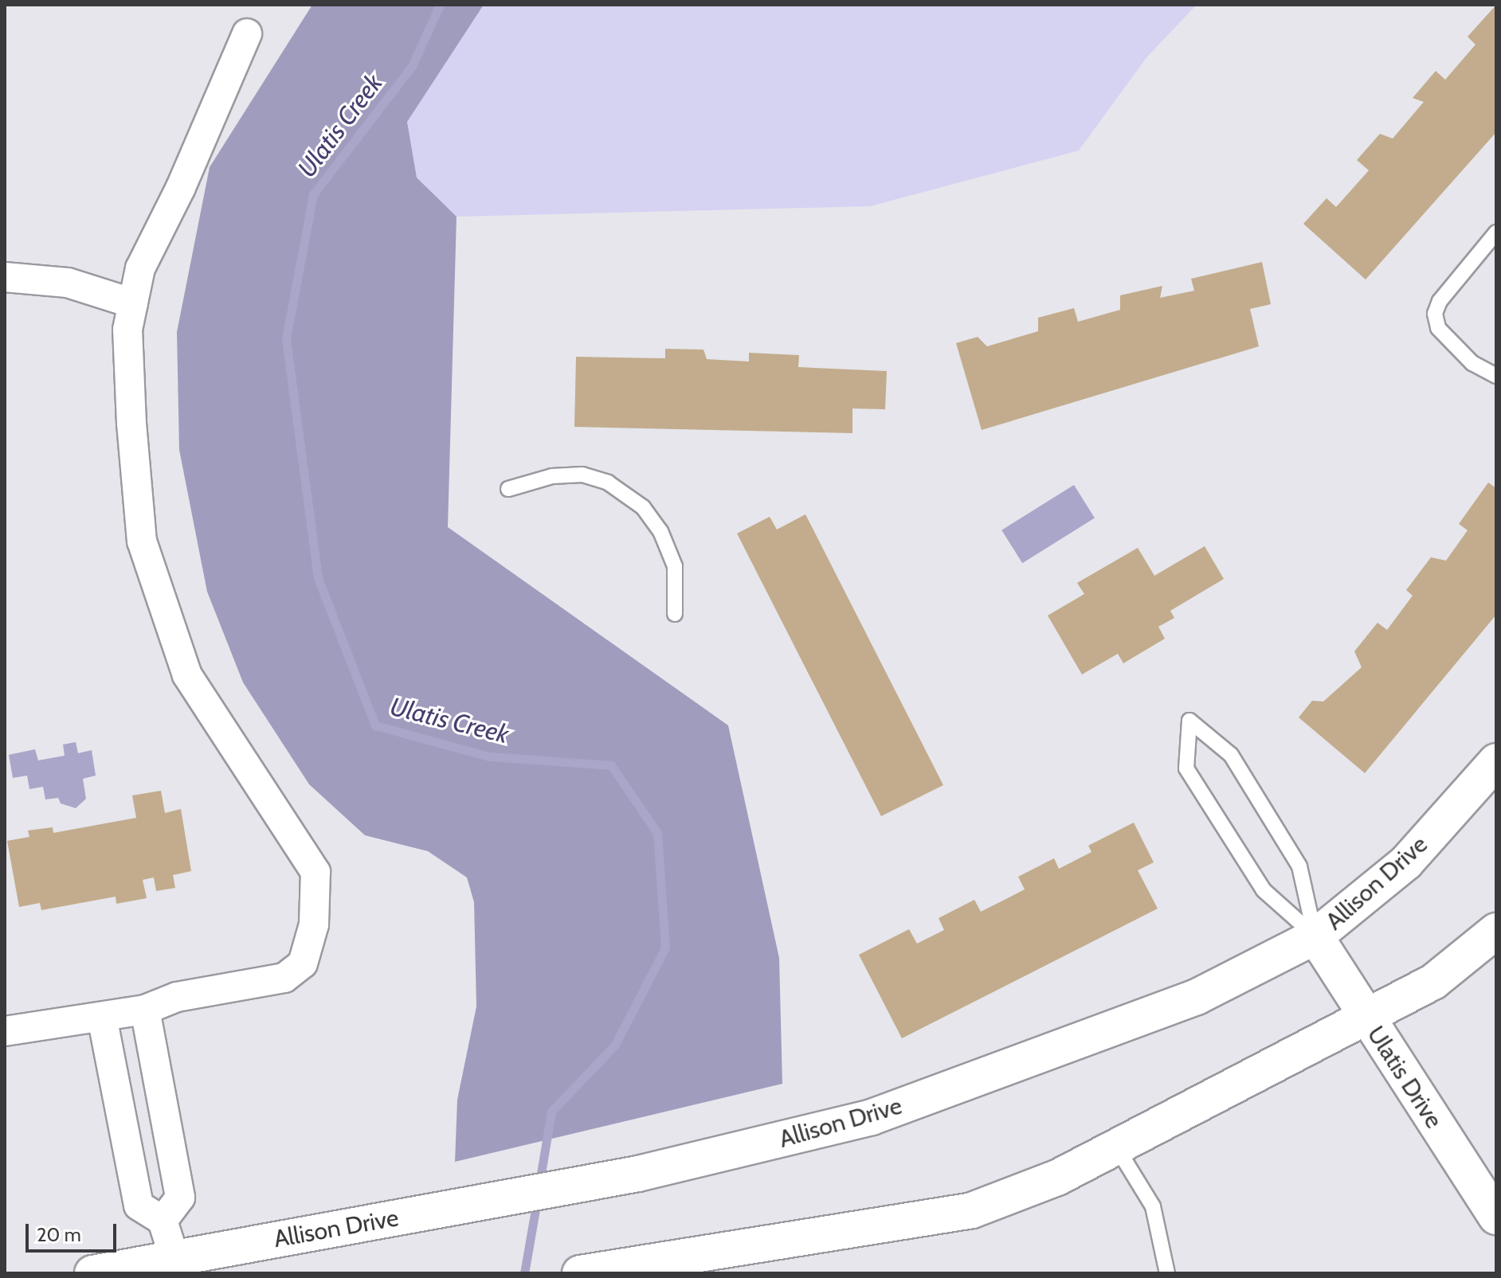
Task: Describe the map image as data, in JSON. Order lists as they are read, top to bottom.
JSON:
{
  "streets": {
    "main road": ["Allison Drive", "Ulatis Drive"]
  },
  "crossings": [
    ["Allison Drive", "Ulatis Drive"]
  ],
  "water": ["Ulatis Creek"],
  "scale_bar": "20 m"
}
